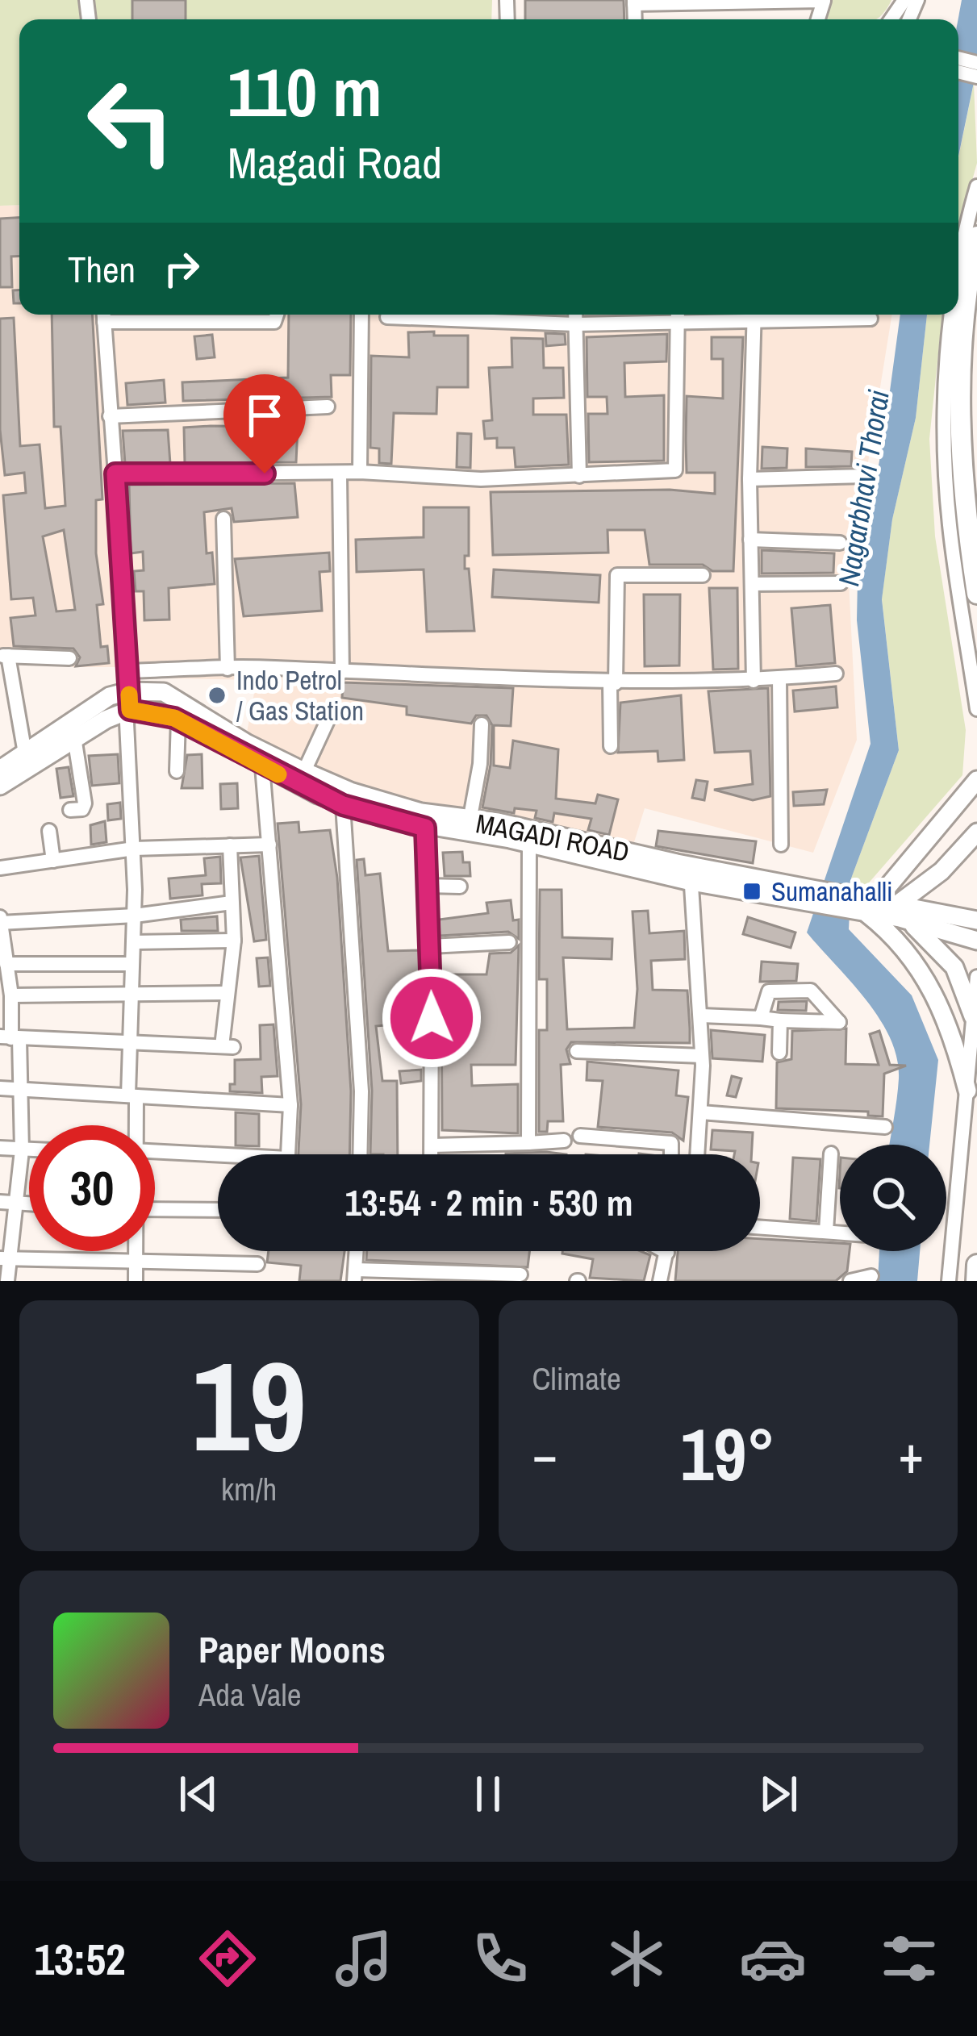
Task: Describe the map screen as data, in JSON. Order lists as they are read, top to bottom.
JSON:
{
  "streets": {
    "main road": ["MAGADI ROAD"]
  },
  "water": ["Nagarbhavi Thorai"],
  "places": {
    "other": ["Indo Petrol / Gas Station"],
    "transit": ["Sumanahalli"]
  },
  "page": {
    "turn": ["110 m", "Magadi Road"],
    "then": "Then",
    "limit": "30",
    "trip": "13:54 · 2 min · 530 m",
    "tile": [
      ["19", "km/h"],
      "Climate"
    ],
    "heat": ["−", "19°", "+"],
    "song": ["Paper Moons", "Ada Vale"],
    "tabs": "13:52"
  }
}
